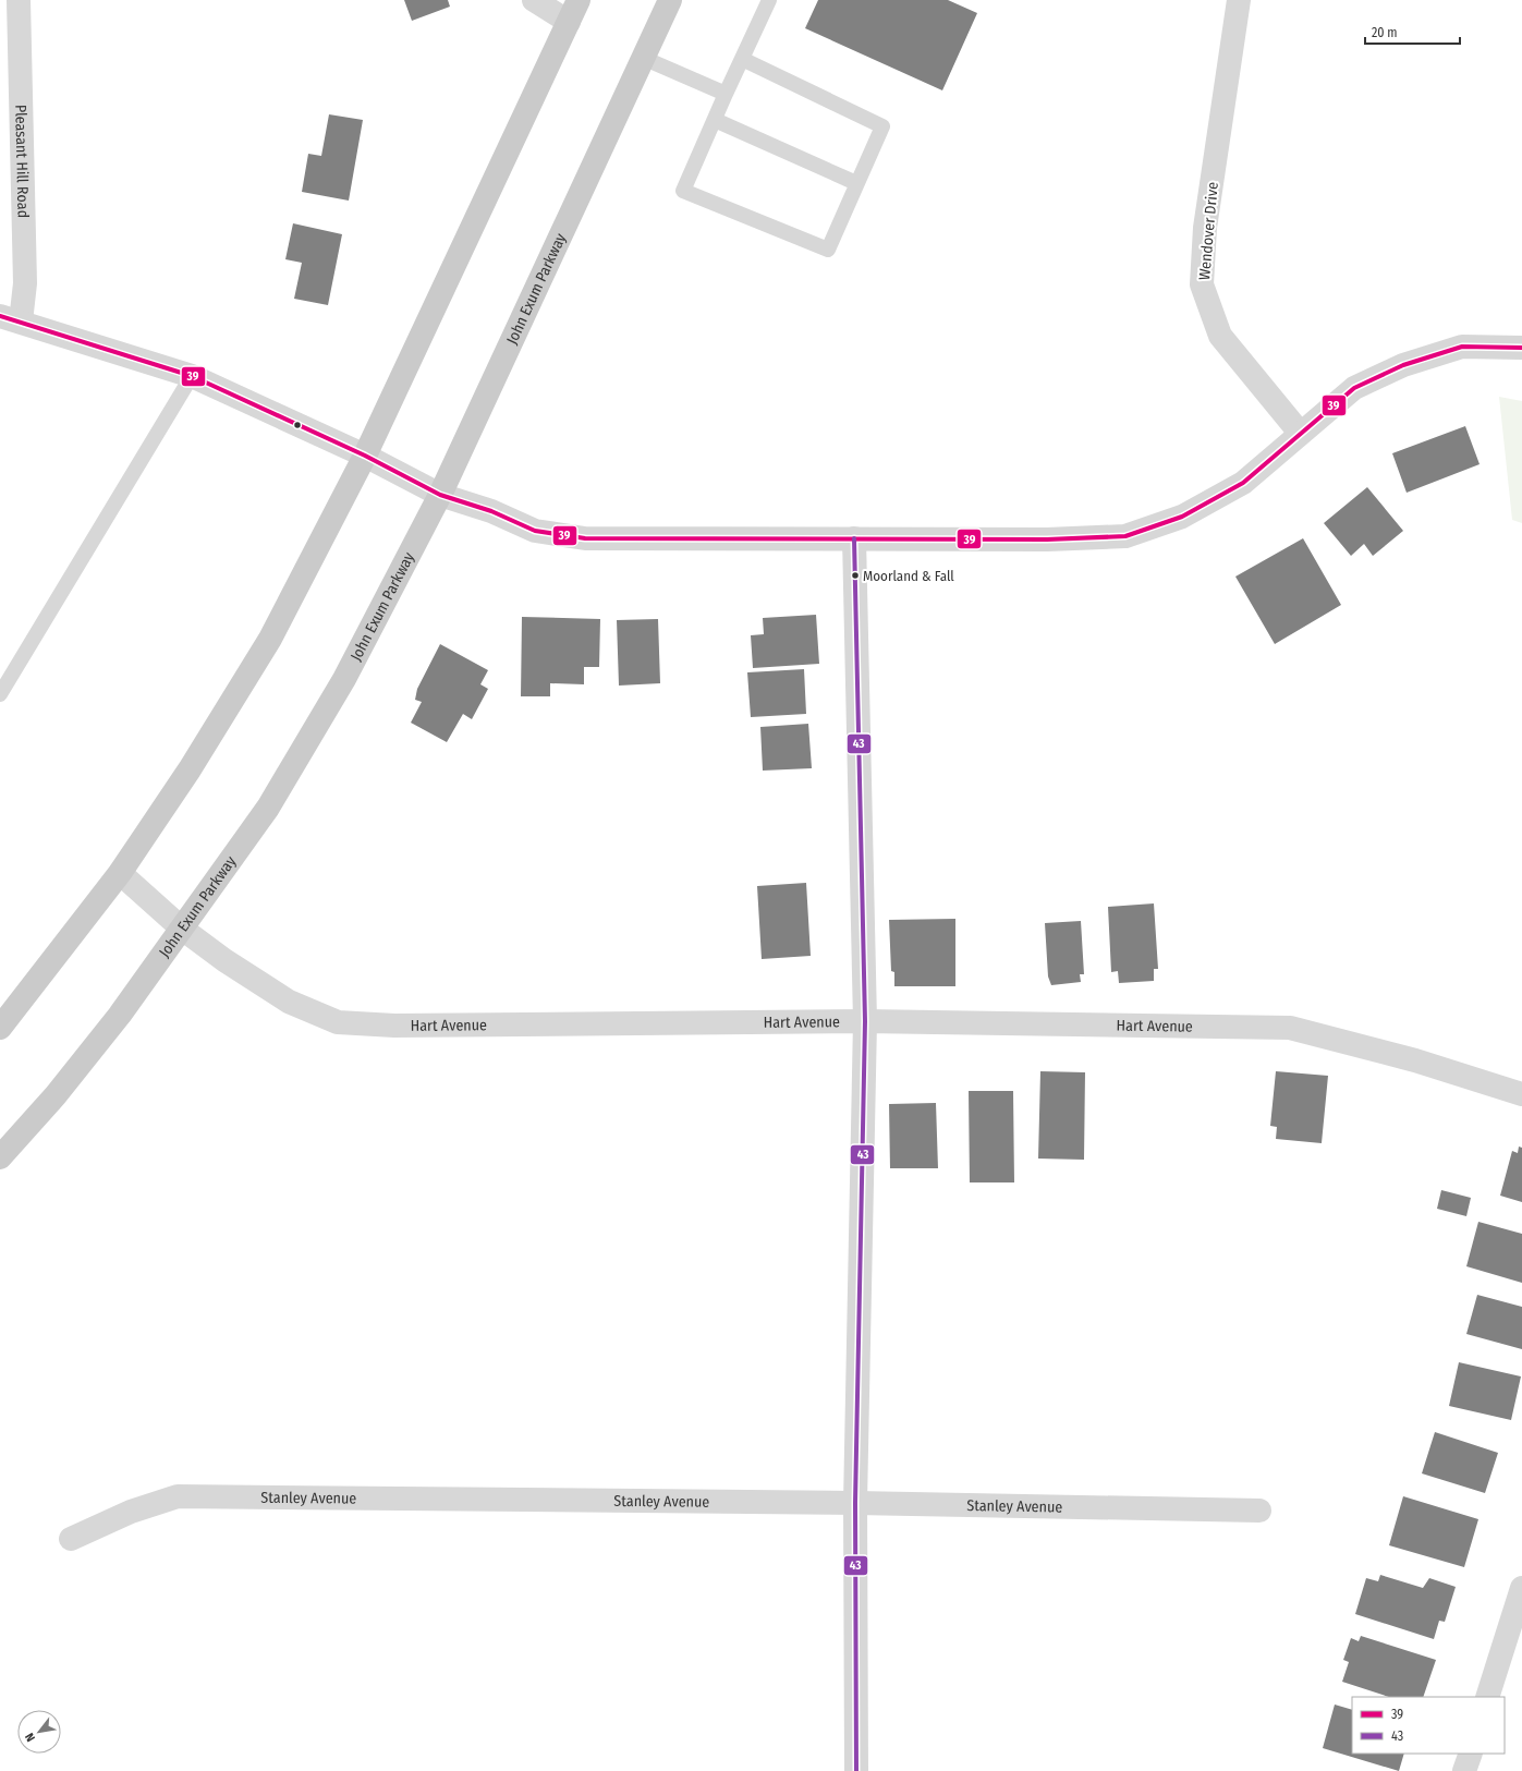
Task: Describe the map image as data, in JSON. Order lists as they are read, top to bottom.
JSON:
{
  "streets": {
    "main road": ["John Exum Parkway"],
    "street": [
      "Pleasant Hill Road",
      "Wendover Drive",
      "Hart Avenue",
      "Stanley Avenue"
    ]
  },
  "crossings": [
    ["John Exum Parkway", "Hart Avenue"]
  ],
  "places": ["Moorland & Fall"],
  "lines": ["transit line 39", "transit line 43"],
  "legend": ["39", "43"],
  "scale_bar": "20 m",
  "north": "bottom left"
}
